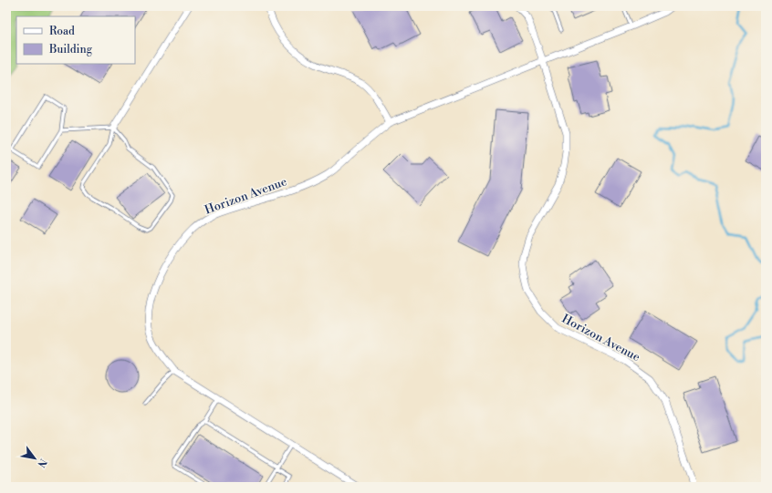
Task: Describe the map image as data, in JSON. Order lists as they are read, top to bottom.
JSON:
{
  "streets": {
    "street": ["Horizon Avenue"]
  },
  "legend": ["Road", "Building"],
  "north": "bottom right"
}
